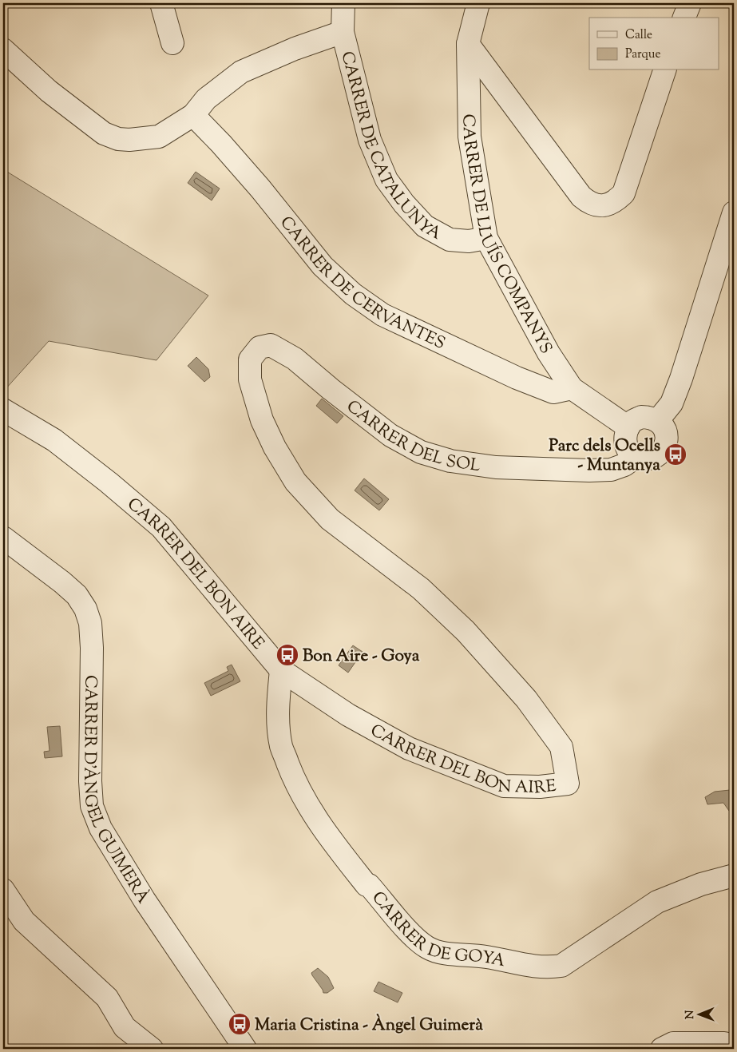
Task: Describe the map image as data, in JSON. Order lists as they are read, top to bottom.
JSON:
{
  "streets": {
    "street": [
      "CARRER DE CATALUNYA",
      "CARRER DE LLUÍS COMPANYS",
      "CARRER DE CERVANTES",
      "CARRER DEL SOL",
      "CARRER DEL BON AIRE",
      "CARRER D'ÀNGEL GUIMERÀ",
      "CARRER DE GOYA"
    ]
  },
  "crossings": [
    ["CARRER DE CATALUNYA", "CARRER DE LLUÍS COMPANYS"],
    ["CARRER DE LLUÍS COMPANYS", "CARRER DE CERVANTES"],
    ["CARRER DE LLUÍS COMPANYS", "CARRER DEL SOL"],
    ["CARRER DEL SOL", "CARRER DEL BON AIRE"],
    ["CARRER DEL BON AIRE", "CARRER DE GOYA"]
  ],
  "places": {
    "bus stop": ["Parc dels Ocells - Muntanya", "Bon Aire - Goya", "Maria Cristina - Àngel Guimerà"]
  },
  "legend": ["Calle", "Parque"],
  "north": "left"
}
